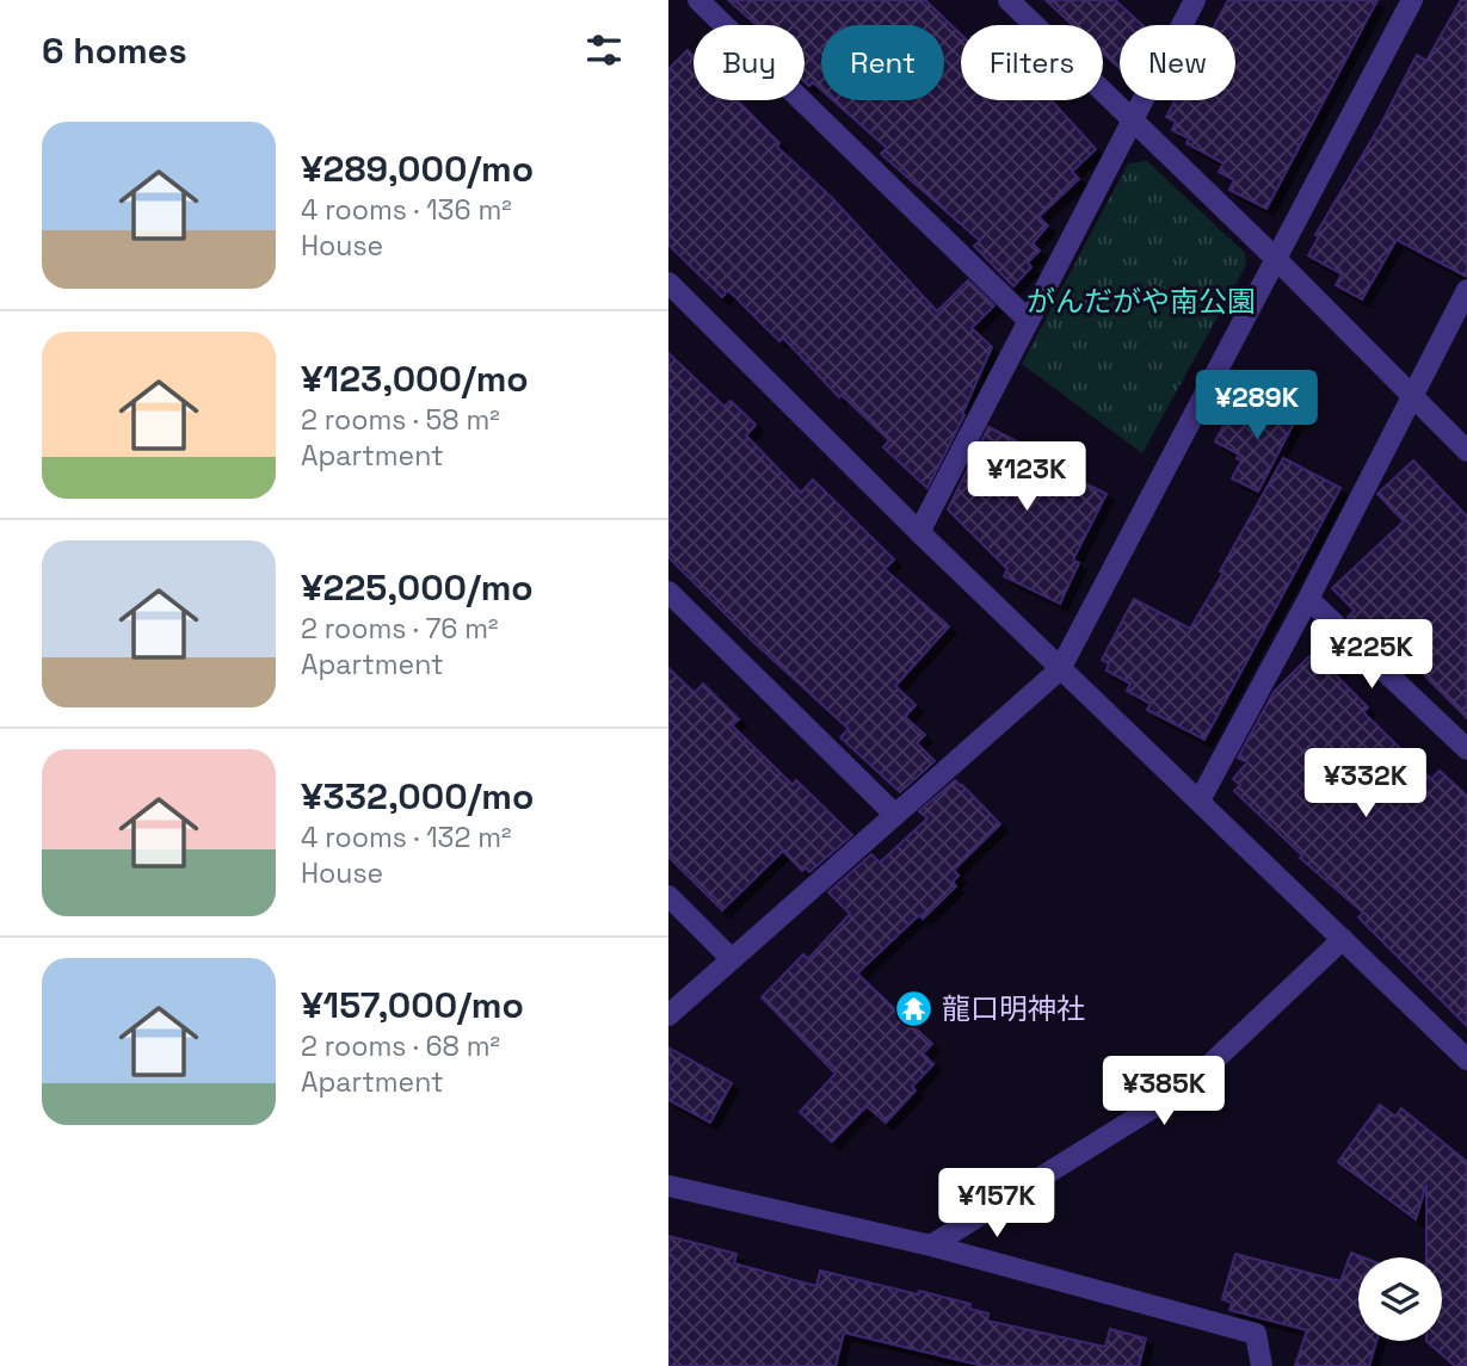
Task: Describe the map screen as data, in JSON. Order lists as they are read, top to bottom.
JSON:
{
  "parks": ["がんだがや南公園"],
  "places": {
    "temple": ["龍口明神社"]
  },
  "page": {
    "heading": "6 homes",
    "chip": [
      "Buy",
      "Rent",
      "Filters",
      "New"
    ],
    "list": [
      {
        "name": "¥289,000/mo",
        "note": "4 rooms · 136 m² · House"
      },
      {
        "name": "¥123,000/mo",
        "note": "2 rooms · 58 m² · Apartment"
      },
      {
        "name": "¥225,000/mo",
        "note": "2 rooms · 76 m² · Apartment"
      },
      {
        "name": "¥332,000/mo",
        "note": "4 rooms · 132 m² · House"
      },
      {
        "name": "¥157,000/mo",
        "note": "2 rooms · 68 m² · Apartment"
      }
    ],
    "price": [
      "¥289K",
      "¥123K",
      "¥225K",
      "¥332K",
      "¥385K",
      "¥157K"
    ]
  }
}
